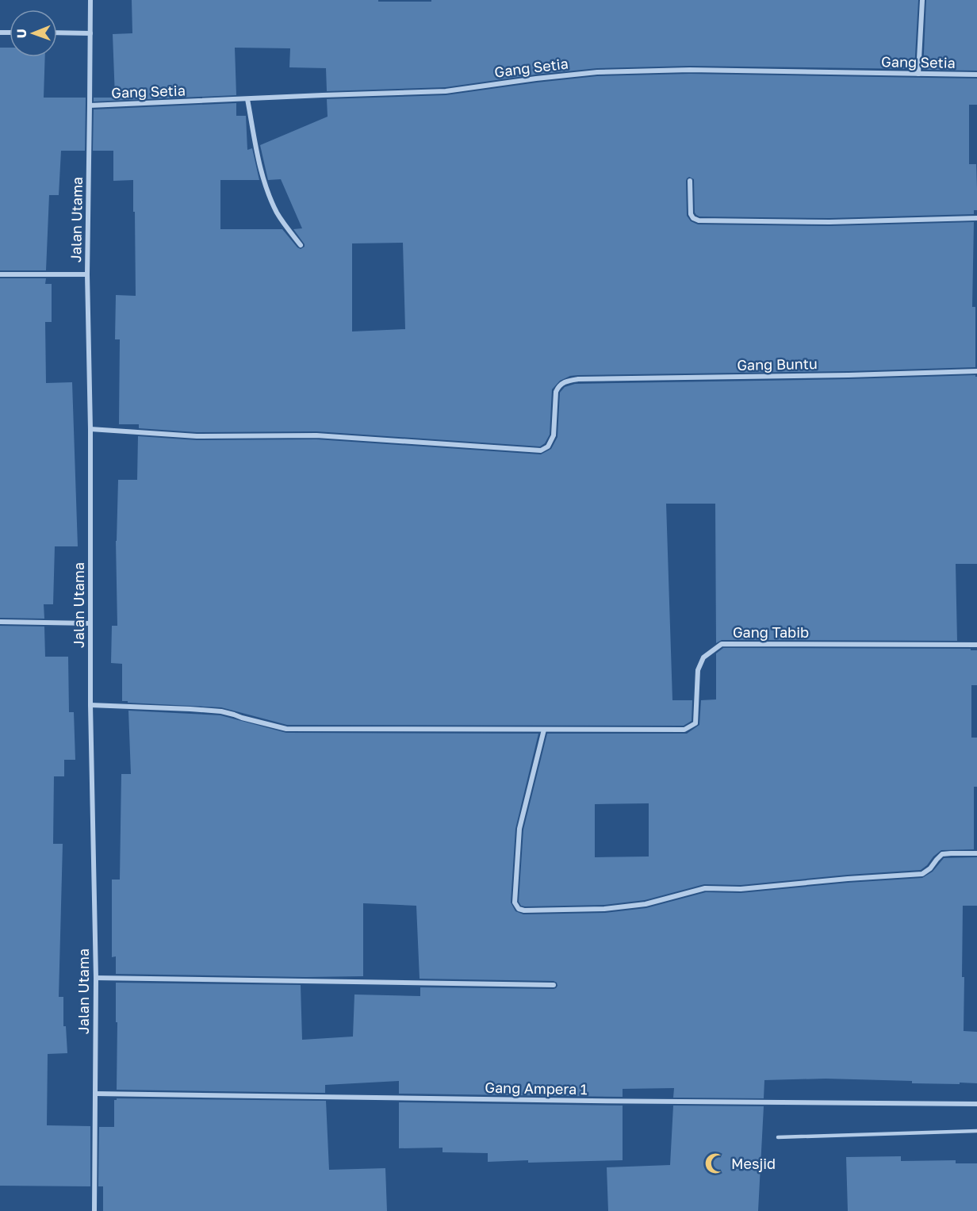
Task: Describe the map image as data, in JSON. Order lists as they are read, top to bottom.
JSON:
{
  "streets": {
    "street": [
      "Gang Setia",
      "Jalan Utama",
      "Gang Buntu",
      "Gang Tabib",
      "Gang Ampera 1"
    ]
  },
  "crossings": [
    ["Gang Setia", "Jalan Utama"],
    ["Jalan Utama", "Gang Buntu"],
    ["Jalan Utama", "Gang Ampera 1"]
  ],
  "places": {
    "mosque": ["Mesjid"]
  },
  "north": "left"
}
